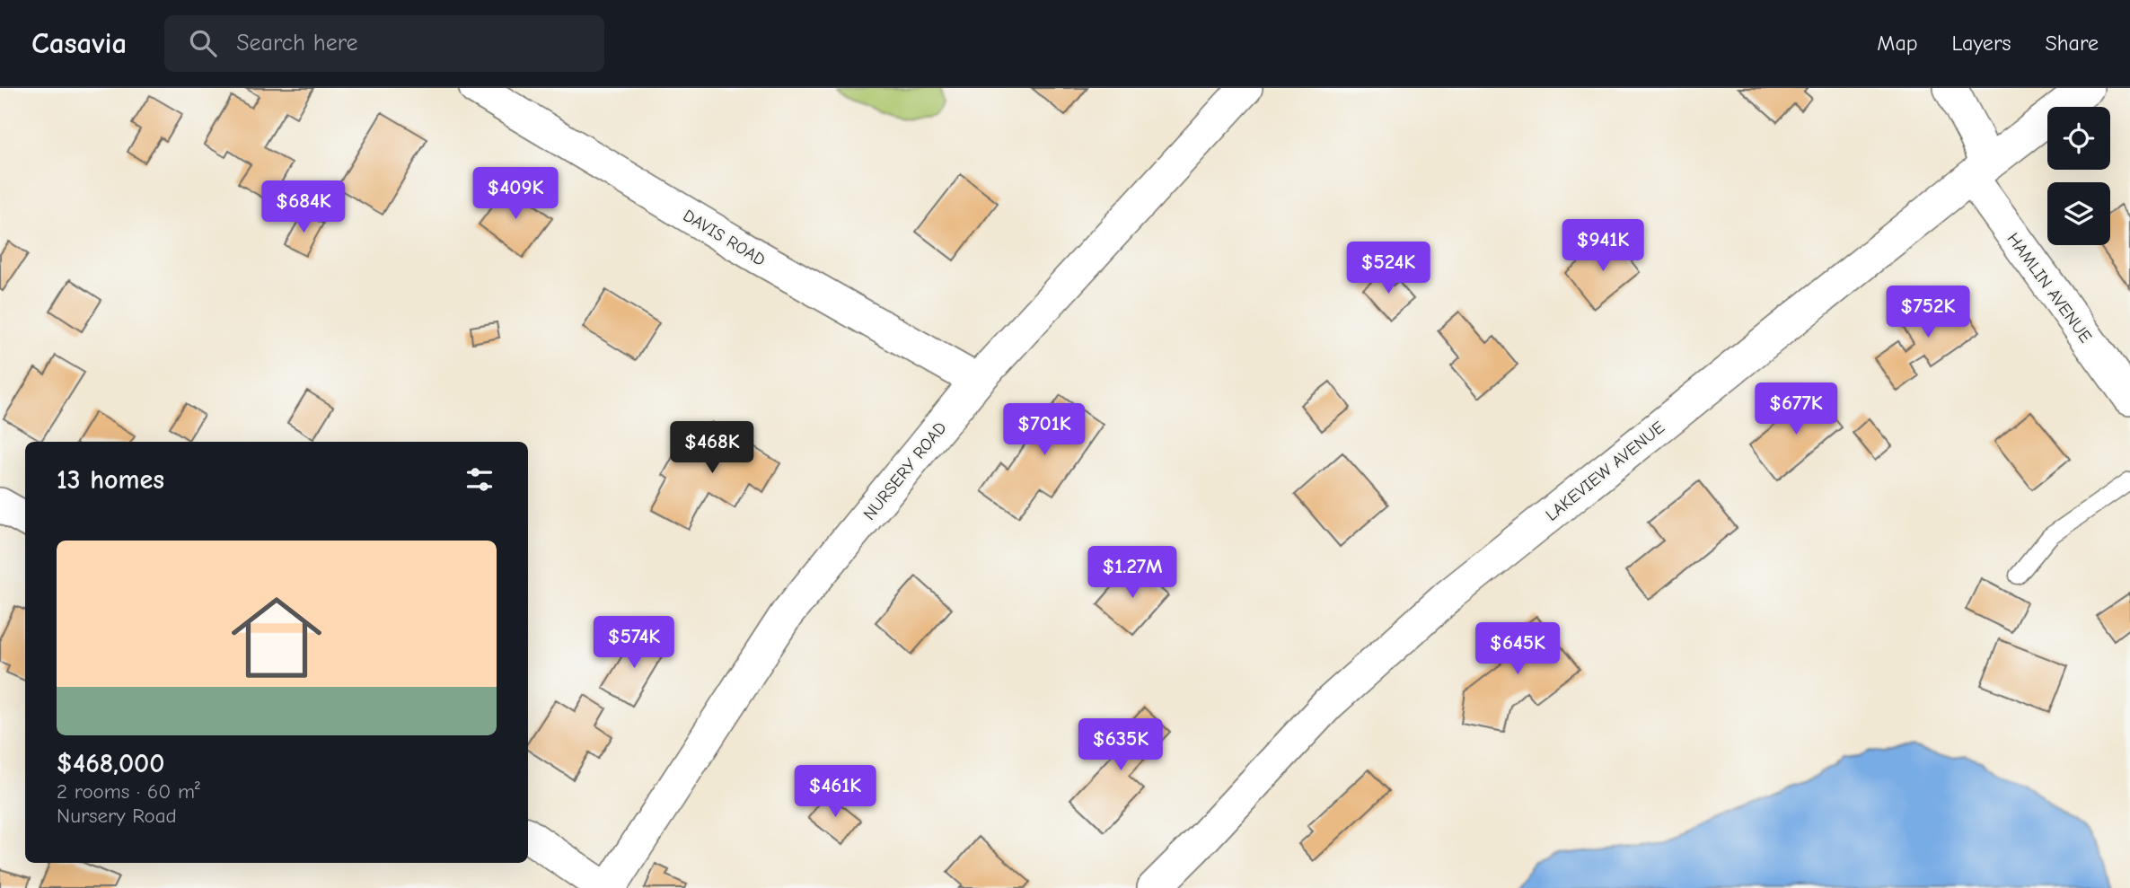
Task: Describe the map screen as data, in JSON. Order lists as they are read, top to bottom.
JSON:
{
  "streets": {
    "street": [
      "DAVIS ROAD",
      "HAMLIN AVENUE",
      "NURSERY ROAD",
      "LAKEVIEW AVENUE"
    ]
  },
  "crossings": [
    ["DAVIS ROAD", "NURSERY ROAD"],
    ["HAMLIN AVENUE", "LAKEVIEW AVENUE"]
  ],
  "page": {
    "header": "Casavia",
    "search": "Search here",
    "nav": ["Map", "Layers", "Share"],
    "price": [
      "$409K",
      "$684K",
      "$941K",
      "$524K",
      "$752K",
      "$677K",
      "$701K",
      "$468K",
      "$1.27M",
      "$574K",
      "$645K",
      "$635K",
      "$461K"
    ],
    "heading": "13 homes",
    "list": [
      {
        "name": "$468,000",
        "note": "2 rooms · 60 m² · Nursery Road"
      }
    ]
  }
}
